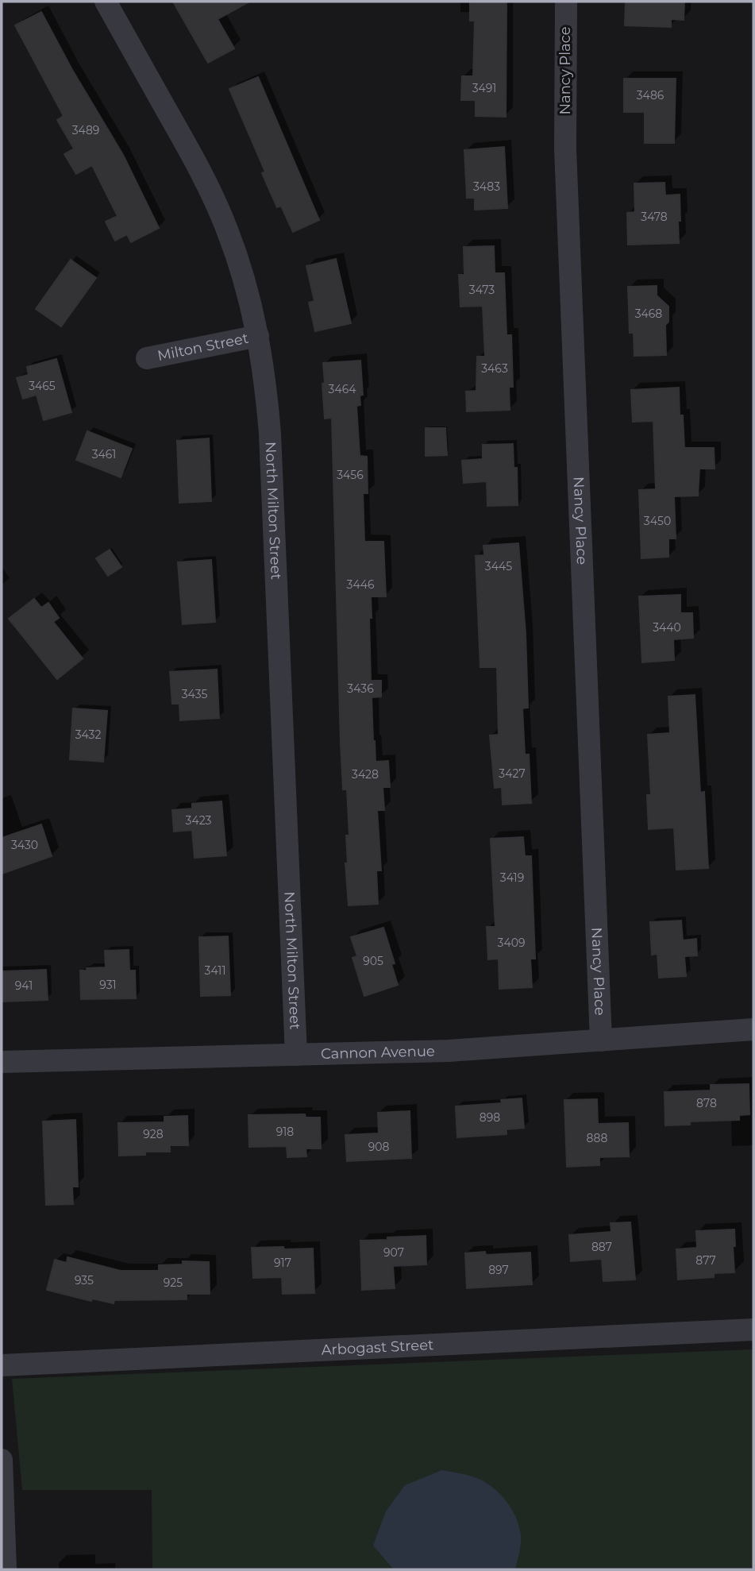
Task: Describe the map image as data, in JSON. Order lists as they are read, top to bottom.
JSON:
{
  "streets": {
    "street": [
      "Nancy Place",
      "Milton Street",
      "North Milton Street",
      "Cannon Avenue",
      "Arbogast Street"
    ]
  },
  "crossings": [
    ["Nancy Place", "Cannon Avenue"],
    ["Milton Street", "North Milton Street"],
    ["North Milton Street", "Cannon Avenue"]
  ],
  "house_numbers": [
    "3491",
    "3486",
    "3489",
    "3483",
    "3478",
    "3473",
    "3468",
    "3463",
    "3465",
    "3464",
    "3461",
    "3456",
    "3450",
    "3445",
    "3446",
    "3440",
    "3436",
    "3435",
    "3432",
    "3427",
    "3428",
    "3423",
    "3430",
    "3419",
    "3409",
    "905",
    "3411",
    "931",
    "941",
    "878",
    "898",
    "918",
    "928",
    "888",
    "908",
    "887",
    "907",
    "877",
    "917",
    "897",
    "935",
    "925"
  ]
}
